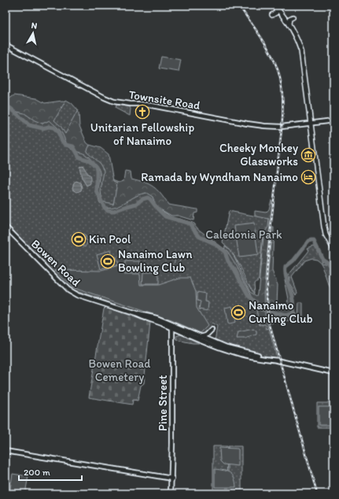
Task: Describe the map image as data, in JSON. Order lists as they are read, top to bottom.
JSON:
{
  "streets": {
    "street": ["Townsite Road", "Bowen Road", "Pine Street"]
  },
  "crossings": [
    ["Bowen Road", "Pine Street"]
  ],
  "parks": ["Caledonia Park", "Bowen Road Cemetery"],
  "places": {
    "church": ["Unitarian Fellowship of Nanaimo"],
    "museum": ["Cheeky Monkey Glassworks"],
    "hotel": ["Ramada by Wyndham Nanaimo"],
    "sports": ["Kin Pool", "Nanaimo Lawn Bowling Club", "Nanaimo Curling Club"]
  },
  "scale_bar": "200 m",
  "north": "top"
}
